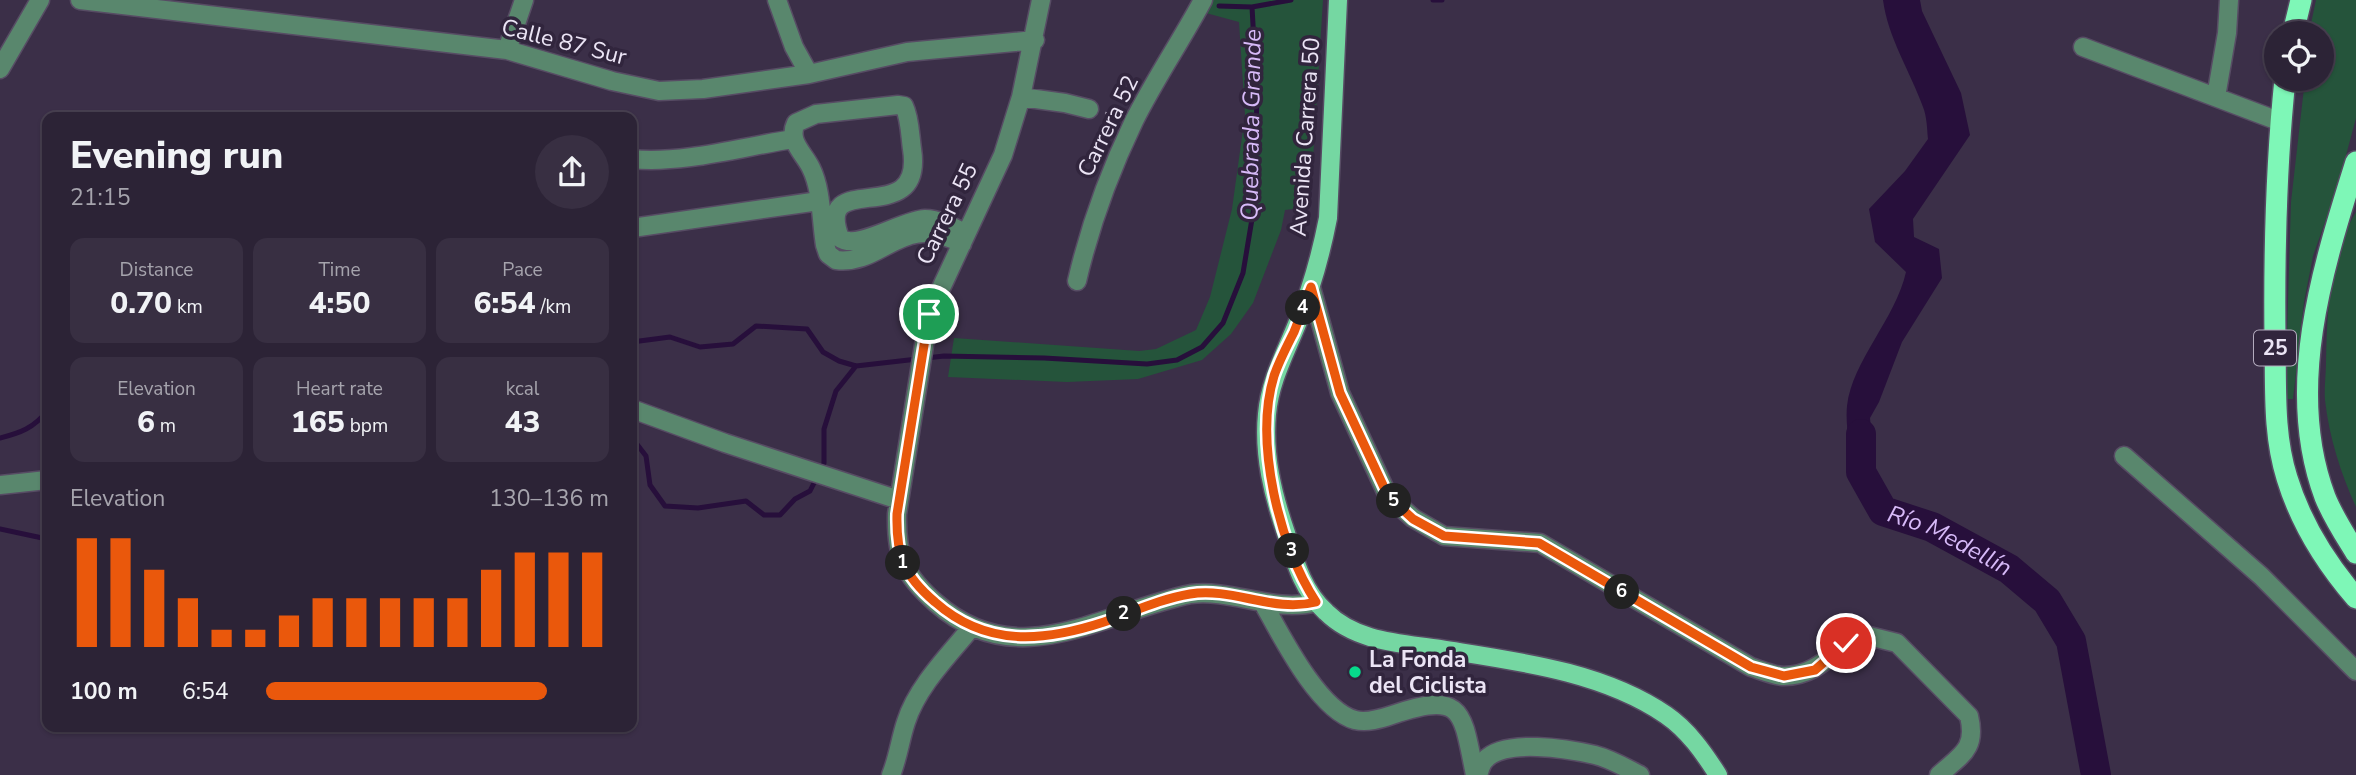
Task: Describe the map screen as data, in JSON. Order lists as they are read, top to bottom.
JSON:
{
  "streets": {
    "highway": ["25"],
    "main road": ["Avenida Carrera 50"],
    "street": ["Calle 87 Sur", "Carrera 52", "Carrera 55"]
  },
  "crossings": [
    ["Calle 87 Sur", "Carrera 55"]
  ],
  "water": ["Quebrada Grande", "Río Medellín"],
  "places": ["La Fonda del Ciclista"],
  "page": {
    "heading": ["Evening run", "21:15"],
    "stats": [
      ["Distance", "0.70 km"],
      ["Time", "4:50"],
      ["Pace", "6:54 /km"],
      ["Elevation", "6 m"],
      ["Heart rate", "165 bpm"],
      ["kcal", "43"]
    ],
    "pins": [
      "4",
      "5",
      "3",
      "1",
      "6",
      "2"
    ],
    "chart": ["Elevation", "130–136 m"],
    "list": [
      {
        "name": "100 m",
        "note": "6:54"
      }
    ]
  }
}
